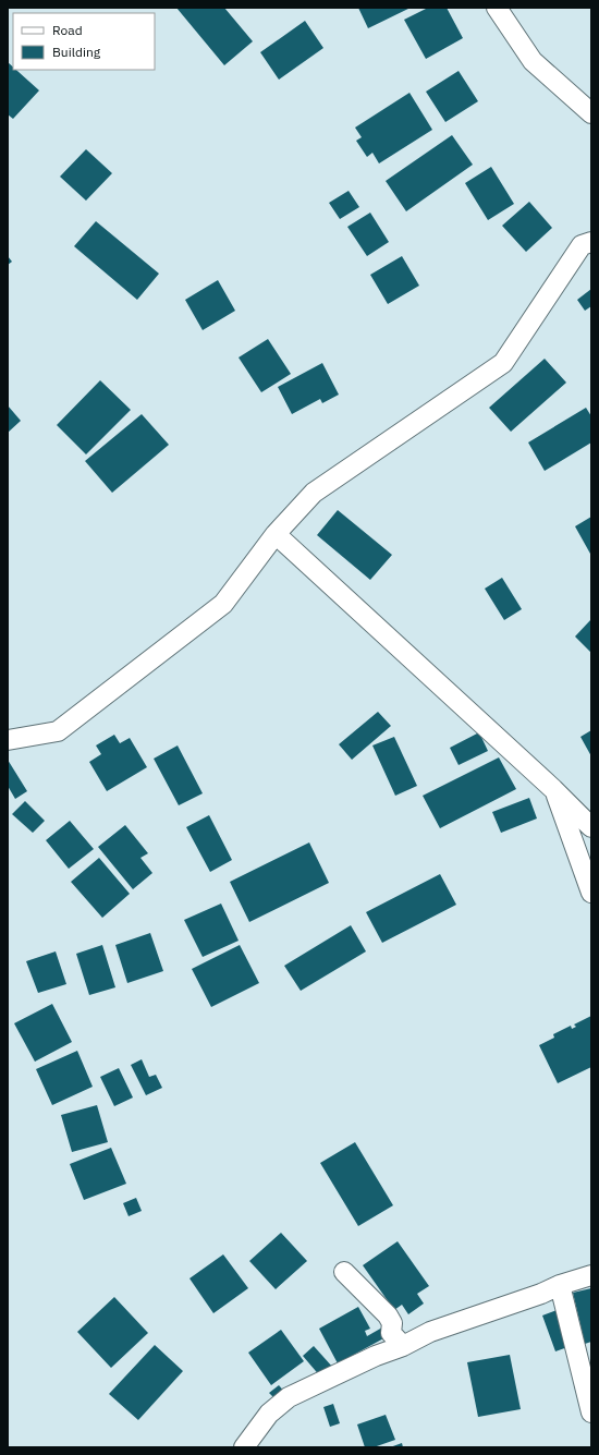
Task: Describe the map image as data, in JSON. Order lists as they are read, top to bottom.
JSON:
{
  "legend": ["Road", "Building"]
}
